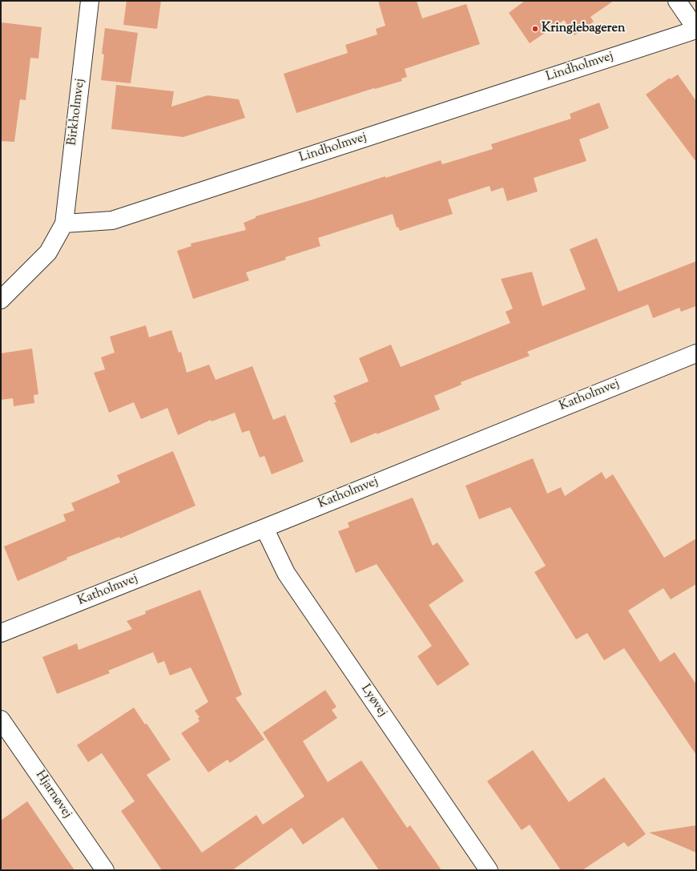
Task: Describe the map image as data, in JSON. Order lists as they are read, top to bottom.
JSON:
{
  "streets": {
    "street": [
      "Lindholmvej",
      "Birkholmvej",
      "Katholmvej",
      "Lyøvej",
      "Hjarnøvej"
    ]
  },
  "crossings": [
    ["Lindholmvej", "Birkholmvej"],
    ["Katholmvej", "Lyøvej"]
  ],
  "places": ["Kringlebageren"]
}
